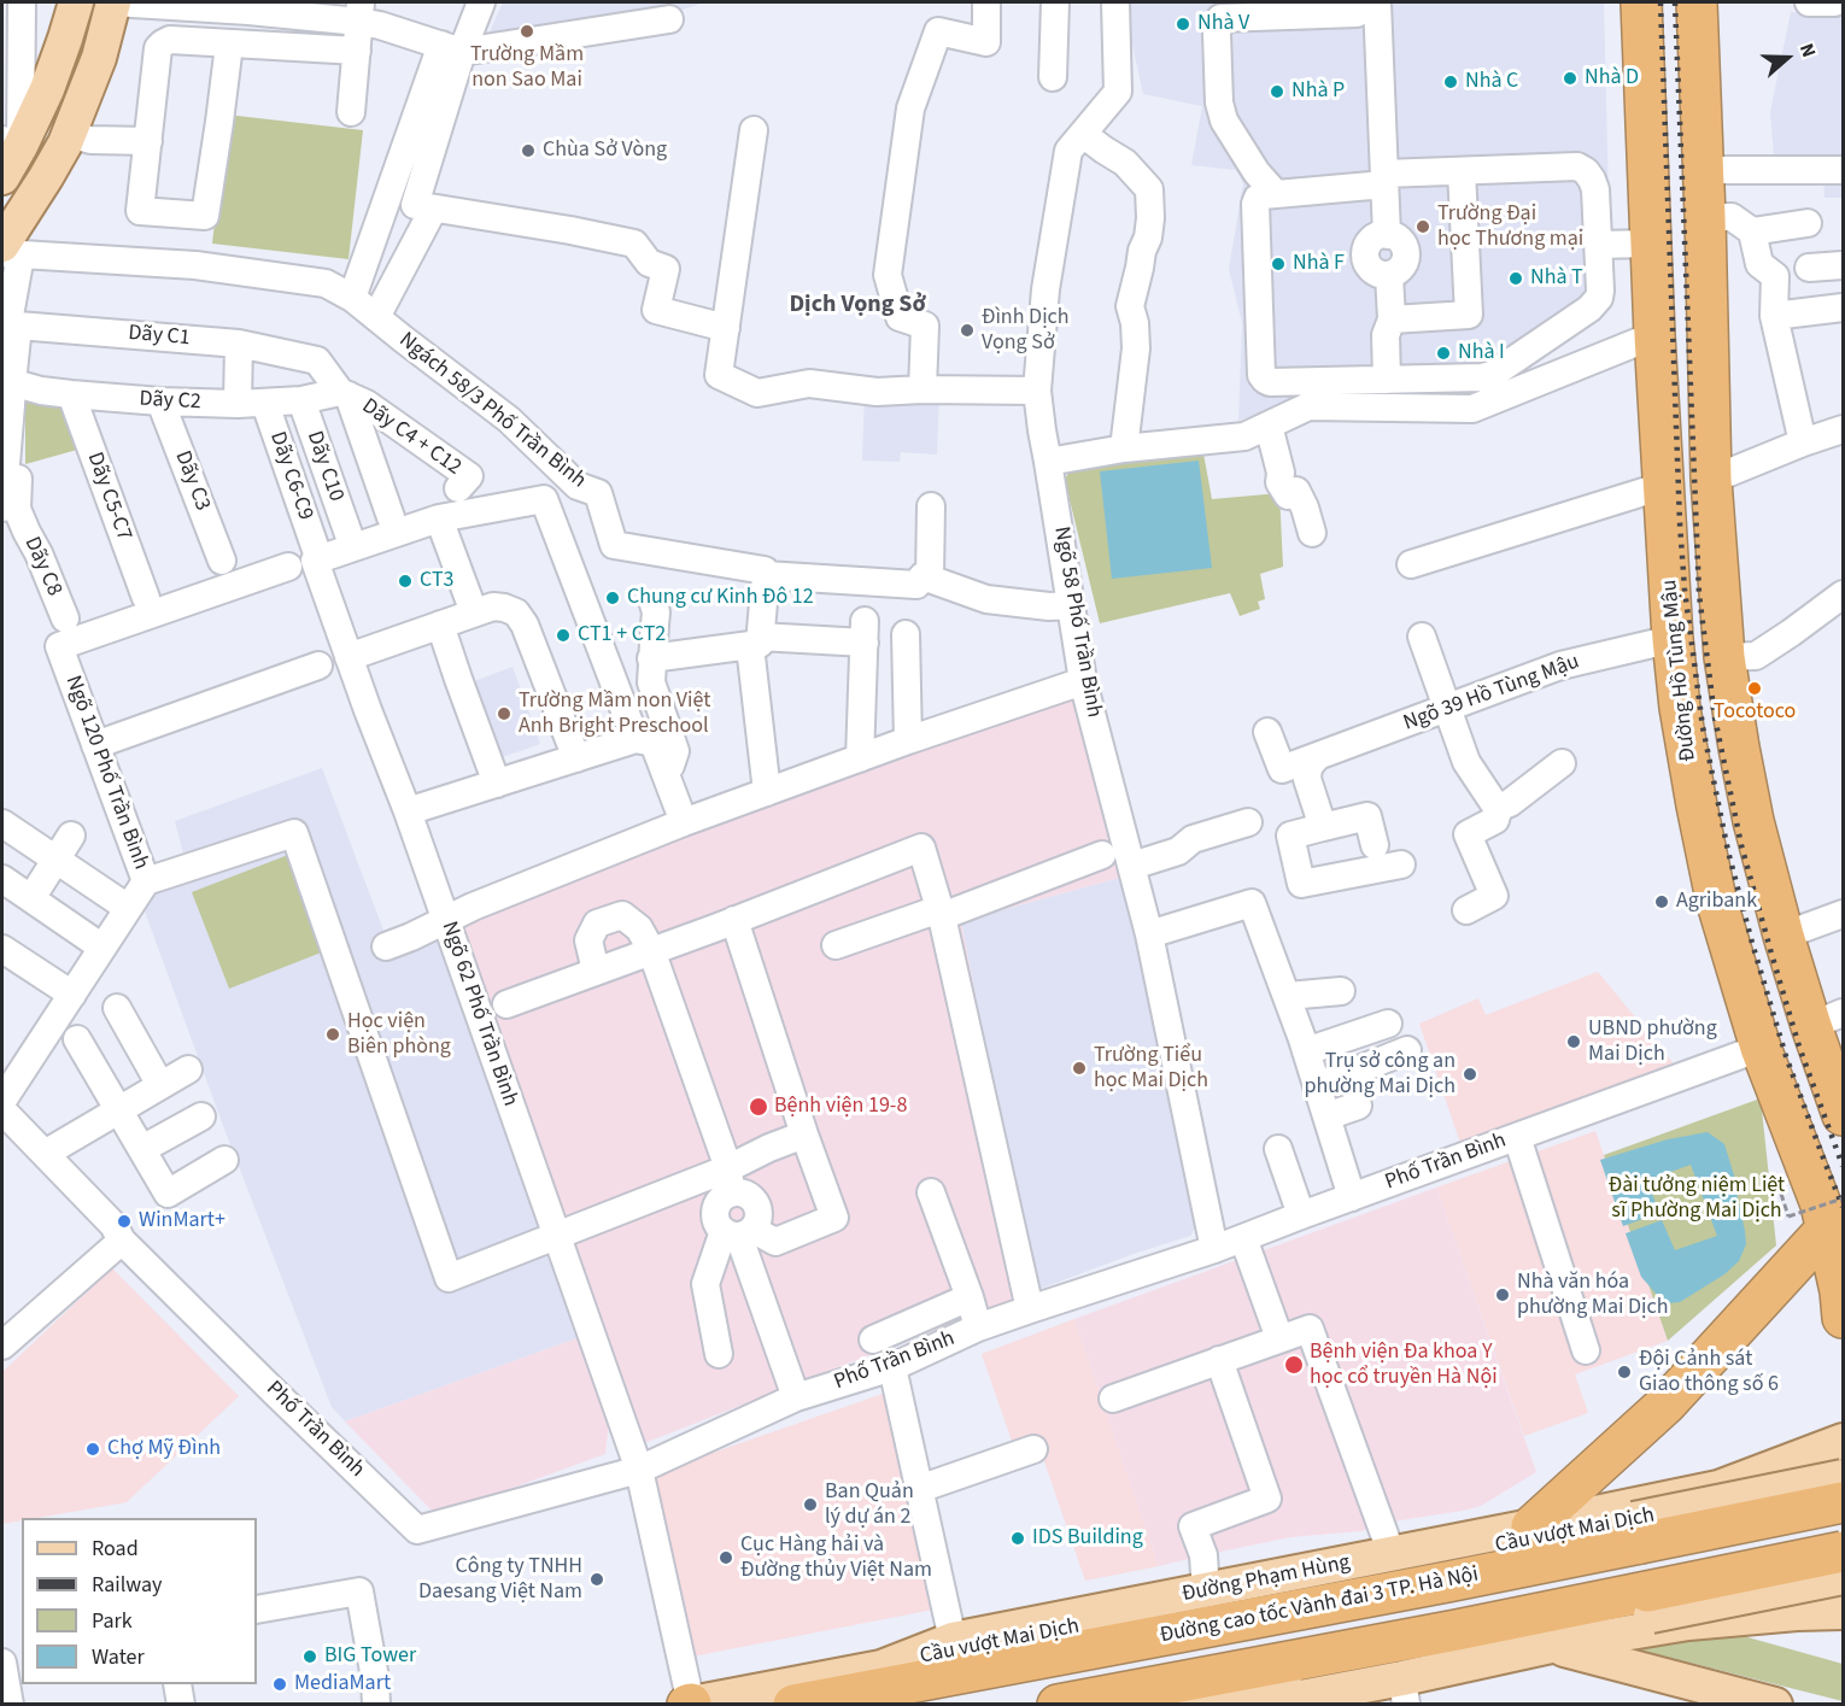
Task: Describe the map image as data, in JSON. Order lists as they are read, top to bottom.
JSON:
{
  "streets": {
    "highway": ["Đường Hồ Tùng Mậu", "Đường cao tốc Vành đai 3 TP. Hà Nội"],
    "main road": ["Cầu vượt Mai Dịch", "Đường Phạm Hùng"],
    "street": [
      "Dãy C1",
      "Dãy C2",
      "Ngách 58/3 Phố Trần Bình",
      "Dãy C4 + C12",
      "Dãy C10",
      "Dãy C6-C9",
      "Dãy C3",
      "Dãy C5-C7",
      "Dãy C8",
      "Ngõ 58 Phố Trần Bình",
      "Ngõ 39 Hồ Tùng Mậu",
      "Ngõ 120 Phố Trần Bình",
      "Ngõ 62 Phố Trần Bình",
      "Phố Trần Bình"
    ]
  },
  "crossings": [
    ["Dãy C1", "Dãy C2"],
    ["Dãy C1", "Dãy C4 + C12"],
    ["Dãy C1", "Dãy C8"],
    ["Dãy C2", "Dãy C4 + C12"],
    ["Dãy C2", "Dãy C10"],
    ["Dãy C2", "Dãy C6-C9"],
    ["Dãy C2", "Dãy C3"],
    ["Dãy C2", "Dãy C5-C7"],
    ["Dãy C2", "Dãy C8"],
    ["Dãy C6-C9", "Ngõ 62 Phố Trần Bình"],
    ["Ngõ 58 Phố Trần Bình", "Phố Trần Bình"],
    ["Đường Hồ Tùng Mậu", "Ngõ 39 Hồ Tùng Mậu"],
    ["Đường Hồ Tùng Mậu", "Phố Trần Bình"],
    ["Ngõ 62 Phố Trần Bình", "Phố Trần Bình"],
    ["Ngõ 62 Phố Trần Bình", "Đường Phạm Hùng"],
    ["Cầu vượt Mai Dịch", "Đường Phạm Hùng"],
    ["Cầu vượt Mai Dịch", "Đường cao tốc Vành đai 3 TP. Hà Nội"]
  ],
  "districts": ["Dịch Vọng Sở"],
  "parks": ["Đài tưởng niệm Liệt sĩ Phường Mai Dịch"],
  "places": [
    "Nhà V",
    "Trường Mầm non Sao Mai",
    "Nhà D",
    "Nhà C",
    "Nhà P",
    "Chùa Sở Vòng",
    "Trường Đại học Thương mại",
    "Nhà F",
    "Nhà T",
    "Đình Dịch Vọng Sở",
    "Nhà I",
    "CT3",
    "Chung cư Kinh Đô 12",
    "CT1 + CT2",
    "Tocotoco",
    "Trường Mầm non Việt Anh Bright Preschool",
    "Agribank",
    "Học viện Biên phòng",
    "UBND phường Mai Dịch",
    "Trường Tiểu học Mai Dịch",
    "Trụ sở công an phường Mai Dịch",
    "Bệnh viện 19-8",
    "WinMart+",
    "Nhà văn hóa phường Mai Dịch",
    "Bệnh viện Đa khoa Y học cổ truyền Hà Nội",
    "Đội Cảnh sát Giao thông số 6",
    "Chợ Mỹ Đình",
    "Ban Quản lý dự án 2",
    "IDS Building",
    "Cục Hàng hải và Đường thủy Việt Nam",
    "Công ty TNHH Daesang Việt Nam",
    "BIG Tower",
    "MediaMart"
  ],
  "legend": [
    "Road",
    "Railway",
    "Park",
    "Water"
  ],
  "north": "right"
}
